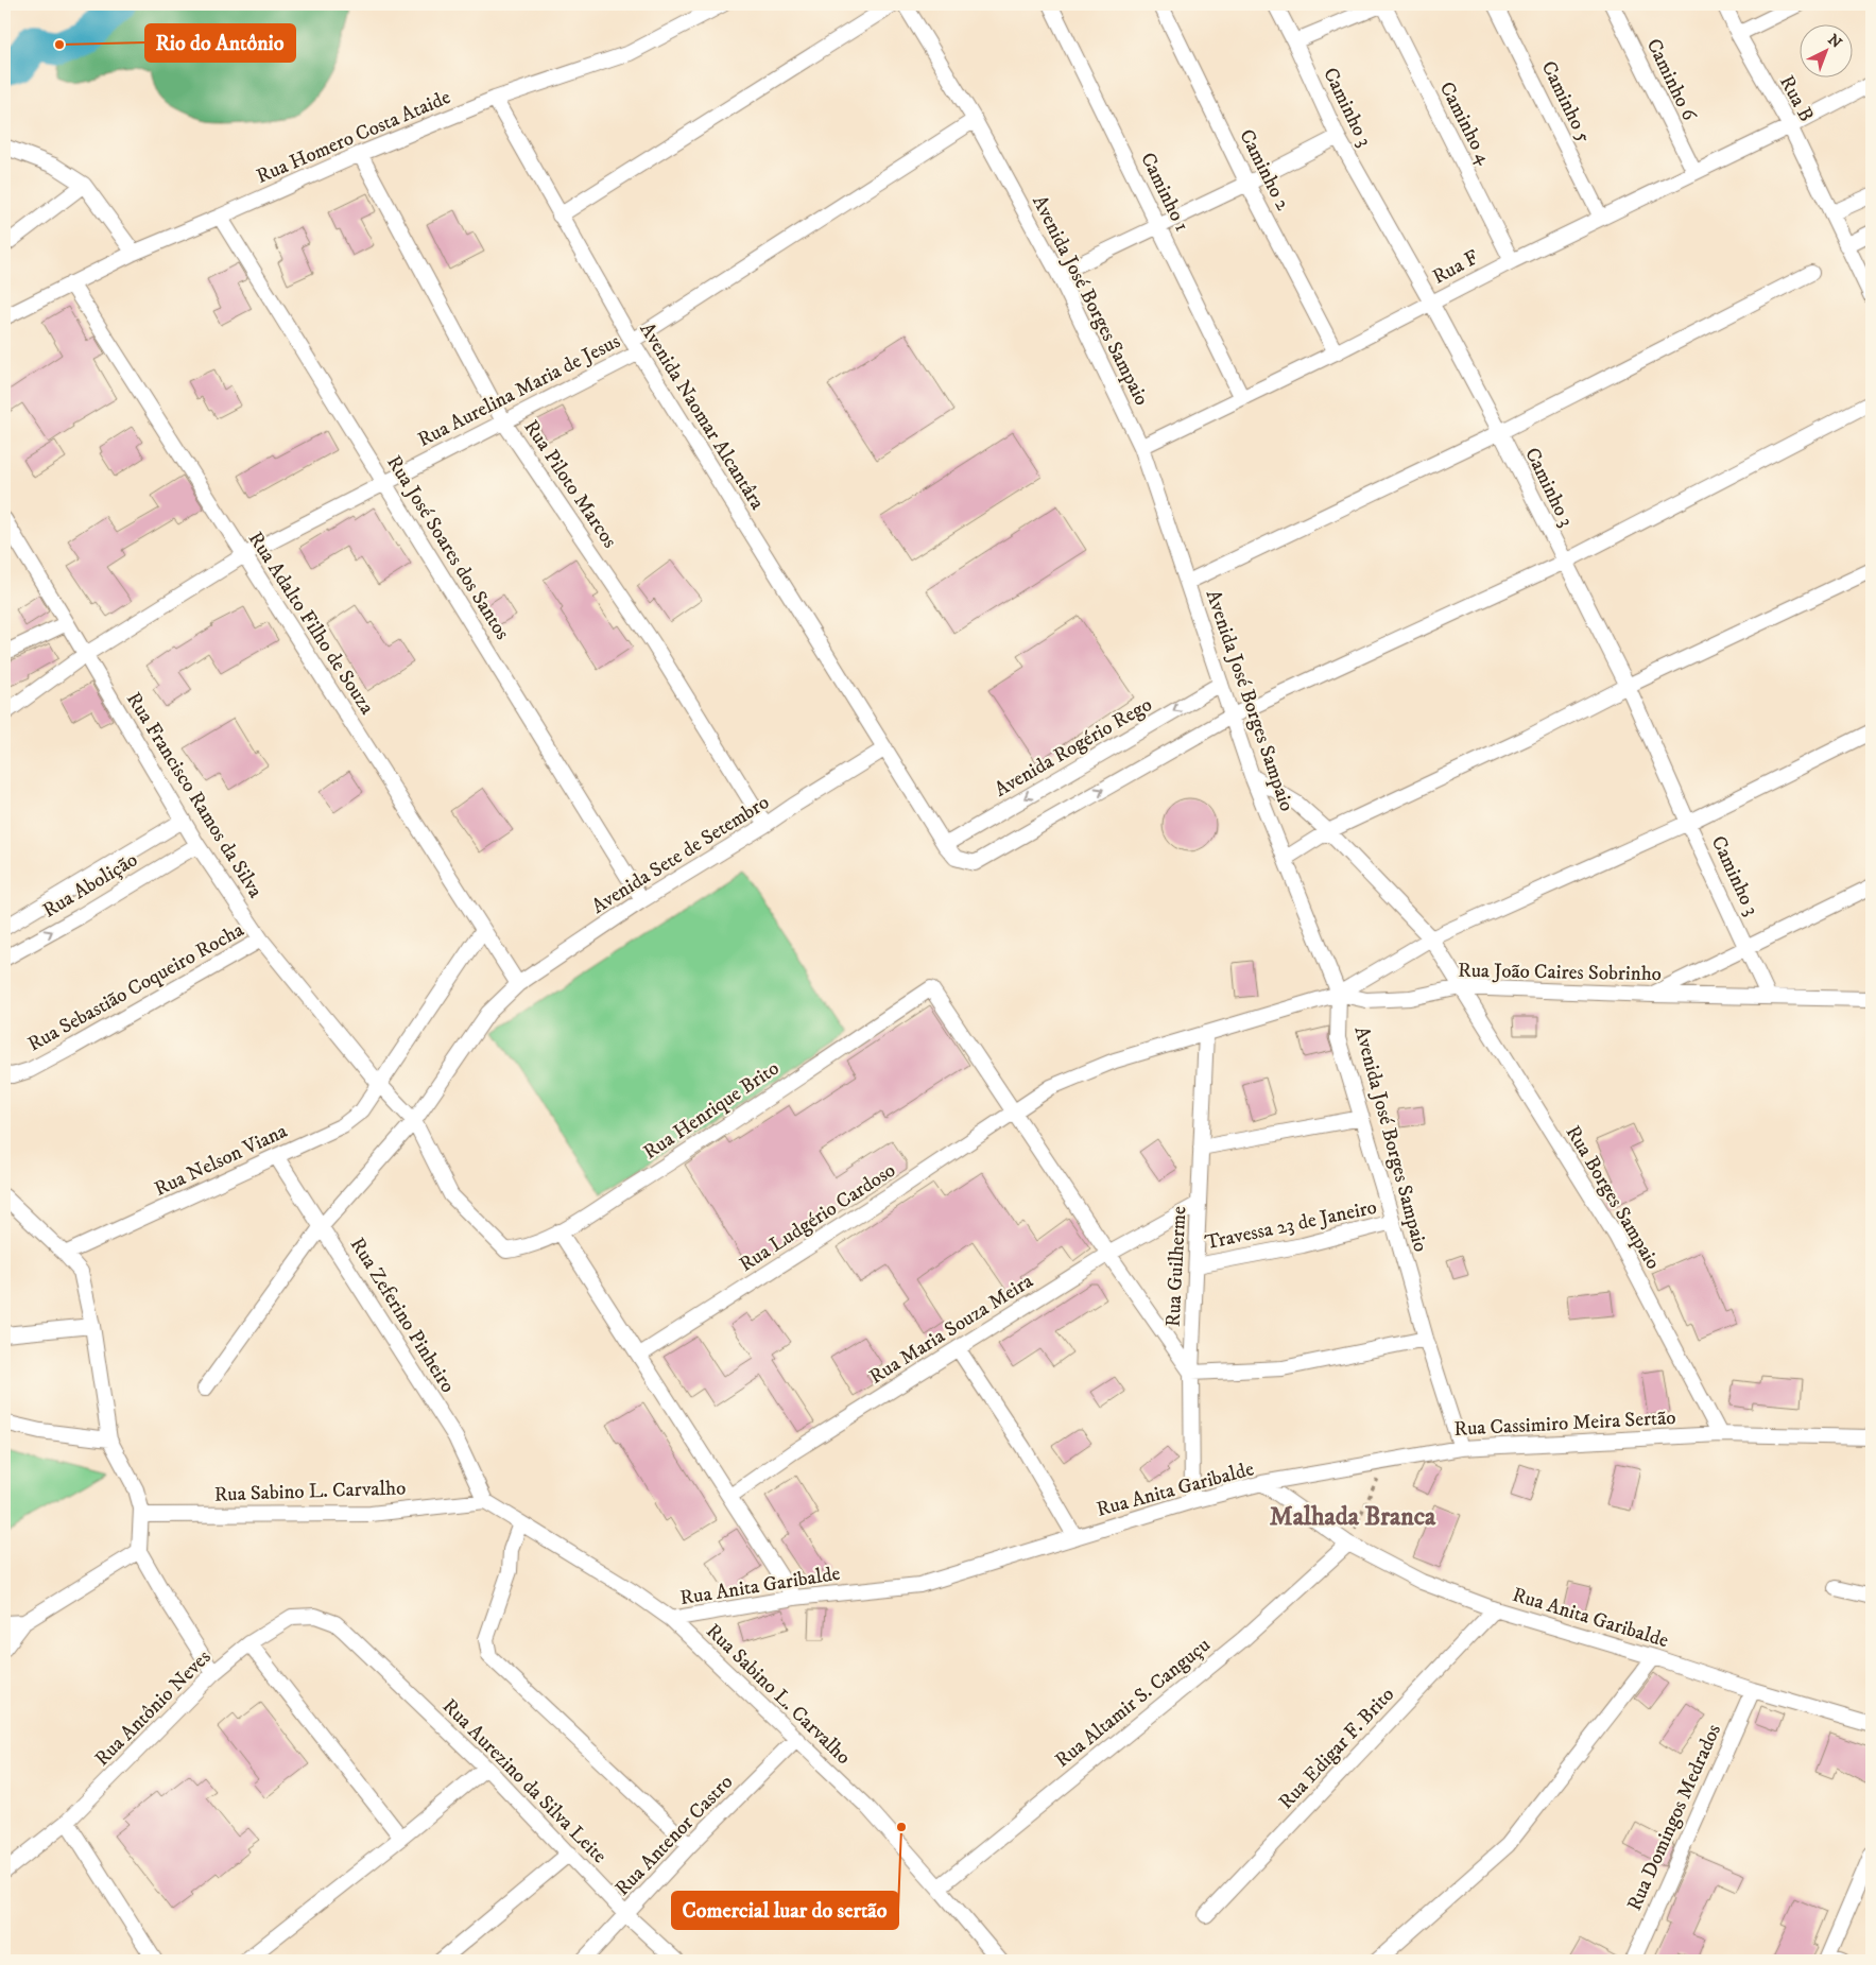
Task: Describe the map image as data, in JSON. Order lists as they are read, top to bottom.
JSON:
{
  "streets": {
    "street": [
      "Caminho 6",
      "Rua B",
      "Caminho 5",
      "Caminho 3",
      "Caminho 4",
      "Rua Homero Costa Ataide",
      "Caminho 2",
      "Caminho 1",
      "Rua F",
      "Avenida José Borges Sampaio",
      "Rua Aurelina Maria de Jesus",
      "Avenida Naomar Alcantâra",
      "Rua Piloto Marcos",
      "Rua José Soares dos Santos",
      "Rua Adalto Filho de Souza",
      "Avenida Rogério Rego",
      "Rua Francisco Ramos da Silva",
      "Avenida Sete de Setembro",
      "Rua Abolição",
      "Rua João Caires Sobrinho",
      "Rua Sebastião Coqueiro Rocha",
      "Rua Henrique Brito",
      "Rua Nelson Viana",
      "Rua Borges Sampaio",
      "Rua Ludgério Cardoso",
      "Travessa 23 de Janeiro",
      "Rua Guilherme",
      "Rua Zeferino Pinheiro",
      "Rua Maria Souza Meira",
      "Rua Cassimiro Meira Sertão",
      "Rua Anita Garibalde",
      "Rua Sabino L. Carvalho",
      "Rua Altamir S. Canguçu",
      "Rua Antônio Neves",
      "Rua Edigar F. Brito",
      "Rua Aurezino da Silva Leite",
      "Rua Domingos Medrados",
      "Rua Antenor Castro"
    ]
  },
  "crossings": [
    ["Caminho 6", "Rua F"],
    ["Rua B", "Rua F"],
    ["Caminho 5", "Rua F"],
    ["Caminho 3", "Rua F"],
    ["Caminho 3", "Rua João Caires Sobrinho"],
    ["Caminho 4", "Rua F"],
    ["Rua Homero Costa Ataide", "Avenida Naomar Alcantâra"],
    ["Rua Homero Costa Ataide", "Rua Piloto Marcos"],
    ["Rua Homero Costa Ataide", "Rua José Soares dos Santos"],
    ["Rua Homero Costa Ataide", "Rua Adalto Filho de Souza"],
    ["Caminho 2", "Rua F"],
    ["Caminho 1", "Rua F"],
    ["Rua F", "Avenida José Borges Sampaio"],
    ["Avenida José Borges Sampaio", "Rua Aurelina Maria de Jesus"],
    ["Avenida José Borges Sampaio", "Avenida Rogério Rego"],
    ["Avenida José Borges Sampaio", "Rua João Caires Sobrinho"],
    ["Avenida José Borges Sampaio", "Rua Borges Sampaio"],
    ["Avenida José Borges Sampaio", "Travessa 23 de Janeiro"],
    ["Avenida José Borges Sampaio", "Rua Cassimiro Meira Sertão"],
    ["Rua Aurelina Maria de Jesus", "Avenida Naomar Alcantâra"],
    ["Rua Aurelina Maria de Jesus", "Rua Piloto Marcos"],
    ["Rua Aurelina Maria de Jesus", "Rua José Soares dos Santos"],
    ["Rua Aurelina Maria de Jesus", "Rua Adalto Filho de Souza"],
    ["Rua Aurelina Maria de Jesus", "Rua Francisco Ramos da Silva"],
    ["Avenida Naomar Alcantâra", "Avenida Sete de Setembro"],
    ["Rua Piloto Marcos", "Avenida Sete de Setembro"],
    ["Rua José Soares dos Santos", "Avenida Sete de Setembro"],
    ["Rua Adalto Filho de Souza", "Avenida Sete de Setembro"],
    ["Rua Adalto Filho de Souza", "Rua Nelson Viana"],
    ["Rua Francisco Ramos da Silva", "Avenida Sete de Setembro"],
    ["Rua Francisco Ramos da Silva", "Rua Abolição"],
    ["Rua Francisco Ramos da Silva", "Rua Sebastião Coqueiro Rocha"],
    ["Rua Francisco Ramos da Silva", "Rua Henrique Brito"],
    ["Rua Francisco Ramos da Silva", "Rua Nelson Viana"],
    ["Avenida Sete de Setembro", "Rua Zeferino Pinheiro"],
    ["Rua João Caires Sobrinho", "Rua Henrique Brito"],
    ["Rua João Caires Sobrinho", "Rua Borges Sampaio"],
    ["Rua João Caires Sobrinho", "Rua Ludgério Cardoso"],
    ["Rua João Caires Sobrinho", "Rua Guilherme"],
    ["Rua Henrique Brito", "Rua Ludgério Cardoso"],
    ["Rua Nelson Viana", "Rua Zeferino Pinheiro"],
    ["Rua Borges Sampaio", "Rua Cassimiro Meira Sertão"],
    ["Travessa 23 de Janeiro", "Rua Guilherme"],
    ["Rua Guilherme", "Rua Maria Souza Meira"],
    ["Rua Guilherme", "Rua Anita Garibalde"],
    ["Rua Zeferino Pinheiro", "Rua Sabino L. Carvalho"],
    ["Rua Cassimiro Meira Sertão", "Rua Anita Garibalde"],
    ["Rua Anita Garibalde", "Rua Sabino L. Carvalho"],
    ["Rua Anita Garibalde", "Rua Altamir S. Canguçu"],
    ["Rua Anita Garibalde", "Rua Edigar F. Brito"],
    ["Rua Anita Garibalde", "Rua Domingos Medrados"],
    ["Rua Sabino L. Carvalho", "Rua Altamir S. Canguçu"],
    ["Rua Sabino L. Carvalho", "Rua Antenor Castro"],
    ["Rua Antônio Neves", "Rua Aurezino da Silva Leite"],
    ["Rua Aurezino da Silva Leite", "Rua Antenor Castro"]
  ],
  "districts": ["Malhada Branca"],
  "places": ["Rio do Antônio", "Comercial luar do sertão"],
  "north": "top right"
}
